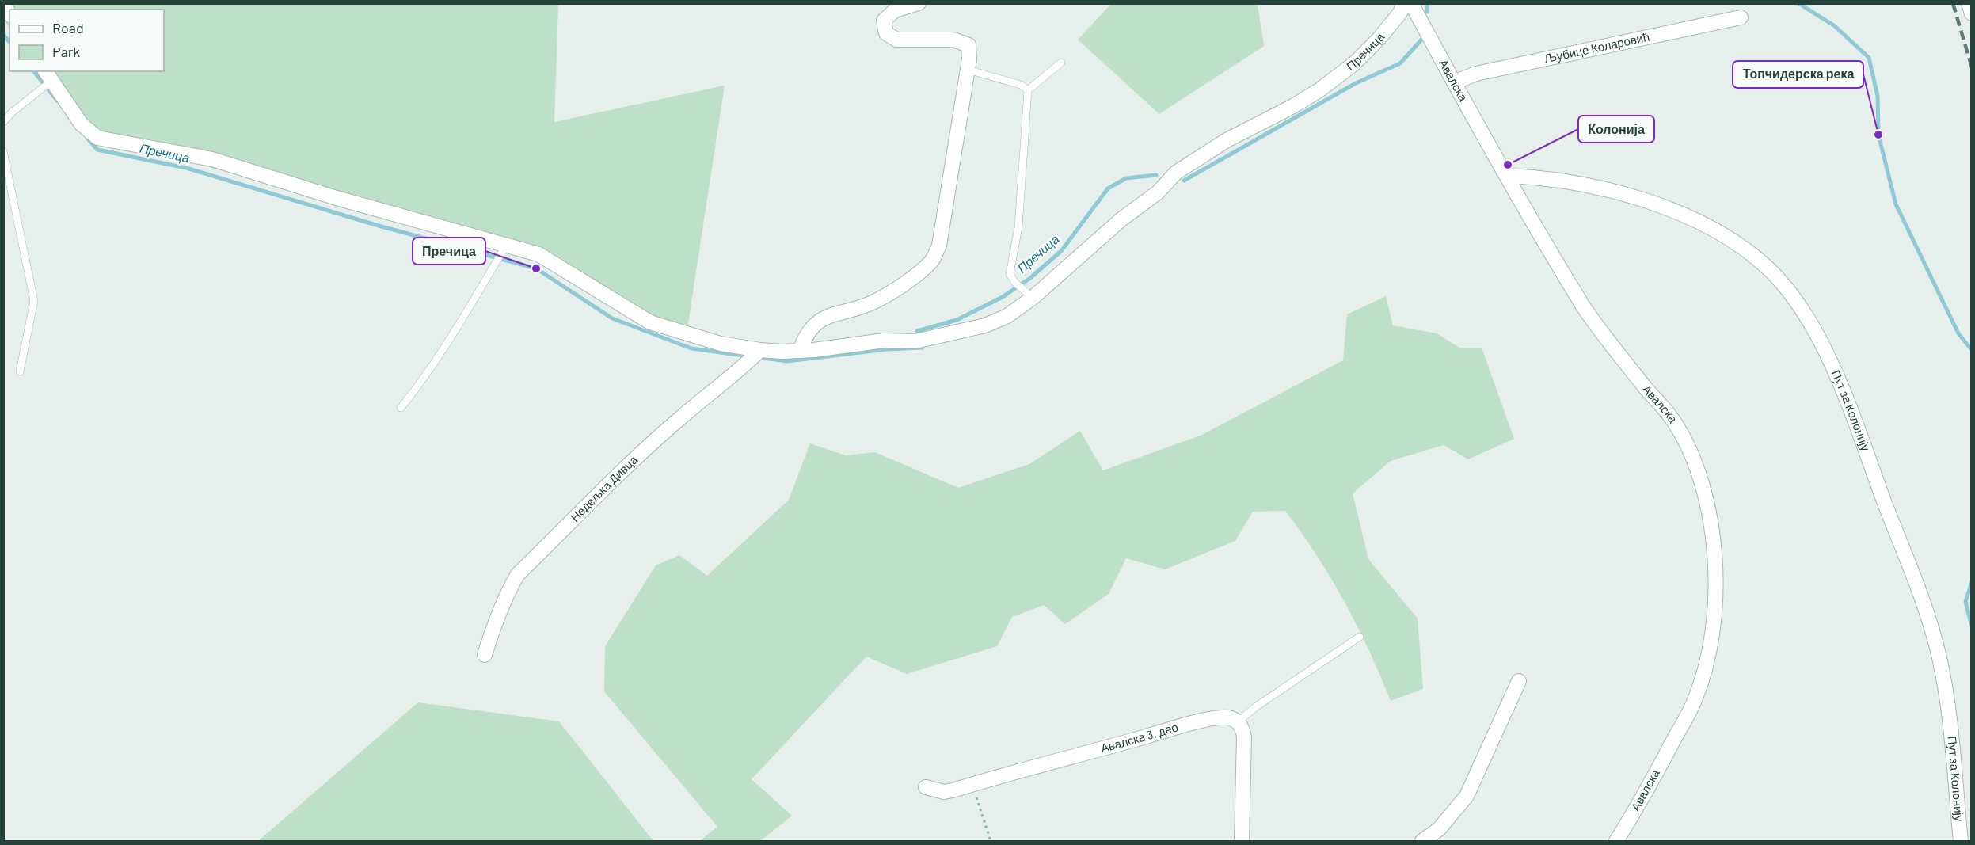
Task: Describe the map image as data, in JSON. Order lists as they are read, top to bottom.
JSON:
{
  "streets": {
    "street": [
      "Љубице Коларовић",
      "Пречица",
      "Авалска",
      "Пут за Колонију",
      "Недељка Дивца",
      "Авалска 3. део"
    ]
  },
  "crossings": [
    ["Љубице Коларовић", "Авалска"],
    ["Пречица", "Недељка Дивца"],
    ["Авалска", "Пут за Колонију"]
  ],
  "water": ["Пречица"],
  "places": ["Топчидерска река", "Колонија", "Пречица"],
  "legend": ["Road", "Park"]
}
